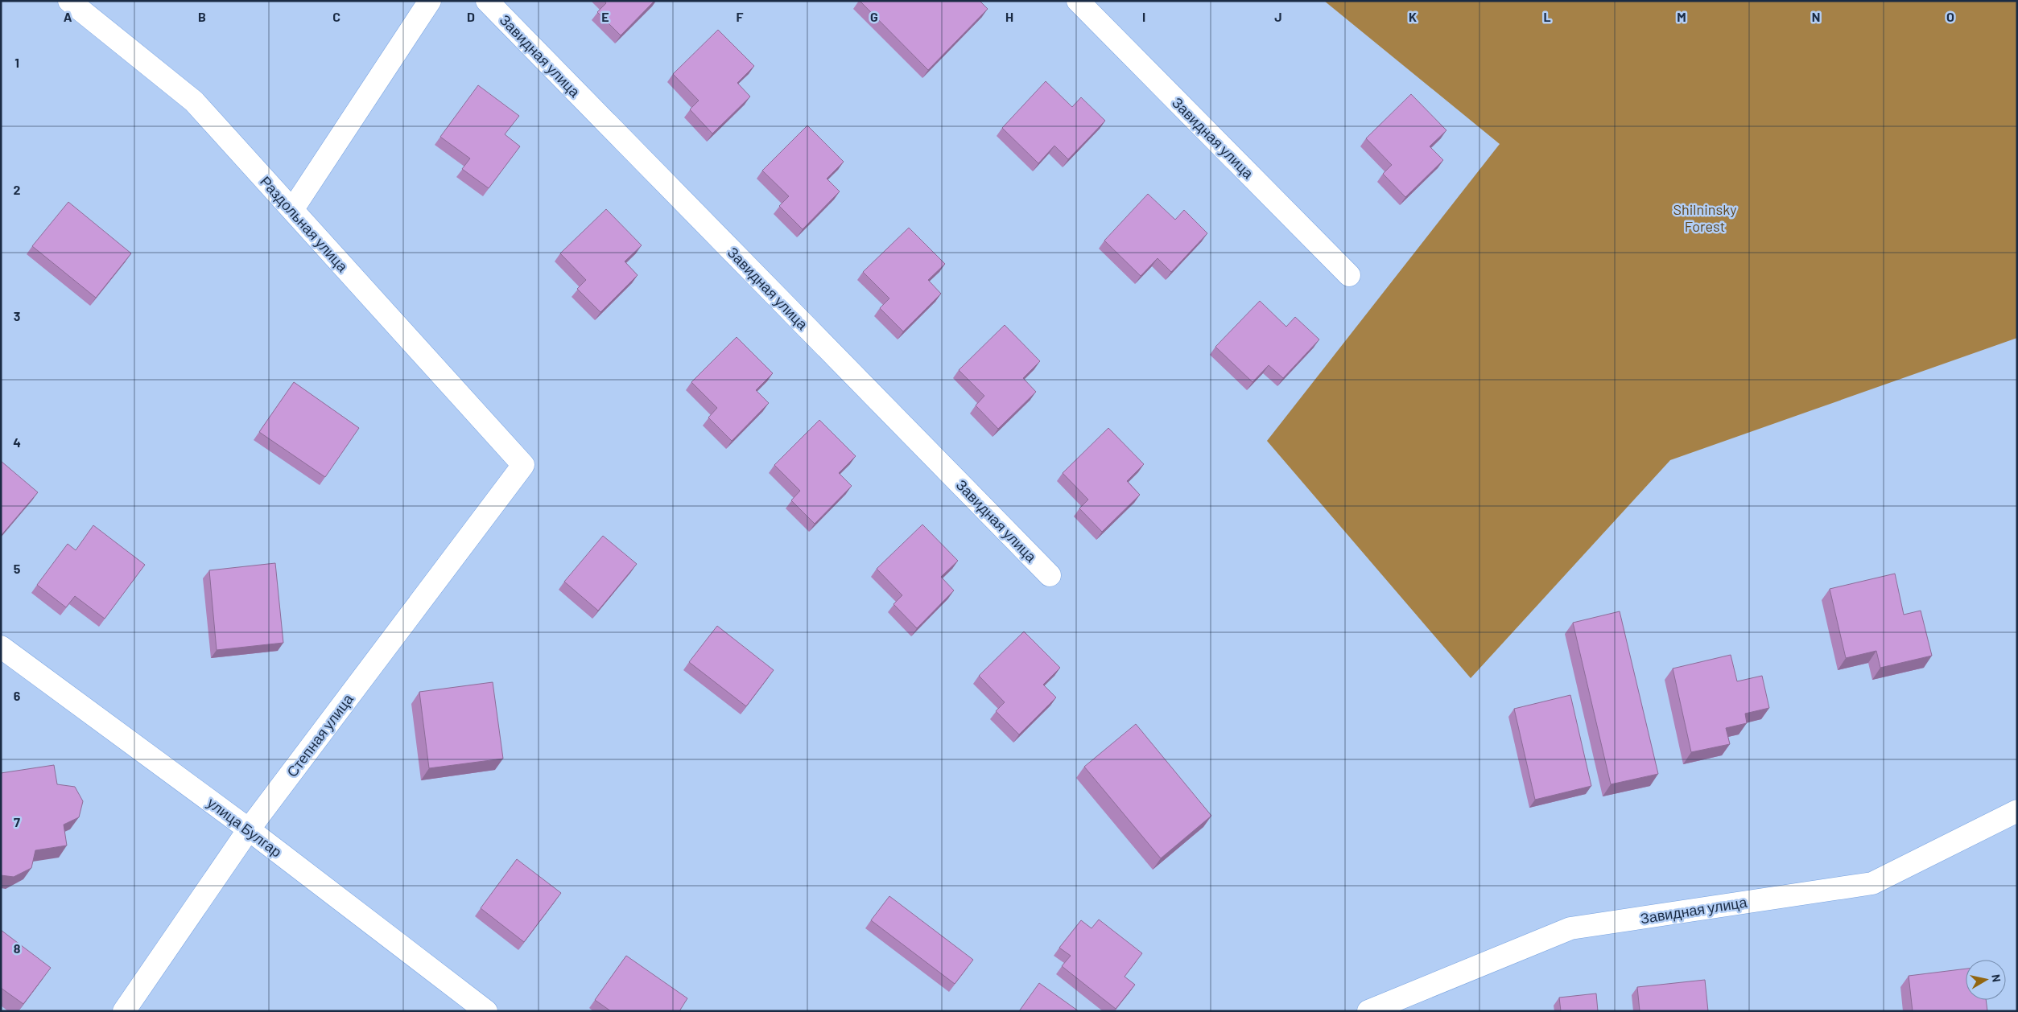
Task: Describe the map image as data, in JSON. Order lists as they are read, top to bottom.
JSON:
{
  "streets": {
    "street": [
      "Завидная улица",
      "Раздольная улица",
      "Степная улица",
      "улица Булгар"
    ]
  },
  "crossings": [
    ["Раздольная улица", "Степная улица"],
    ["Степная улица", "улица Булгар"]
  ],
  "parks": ["Shilninsky Forest"],
  "north": "right",
  "grid": {
    "columns": [
      "A",
      "B",
      "C",
      "D",
      "E",
      "F",
      "G",
      "H",
      "I",
      "J",
      "K",
      "L",
      "M",
      "N",
      "O"
    ],
    "rows": [
      "1",
      "2",
      "3",
      "4",
      "5",
      "6",
      "7",
      "8"
    ]
  }
}
